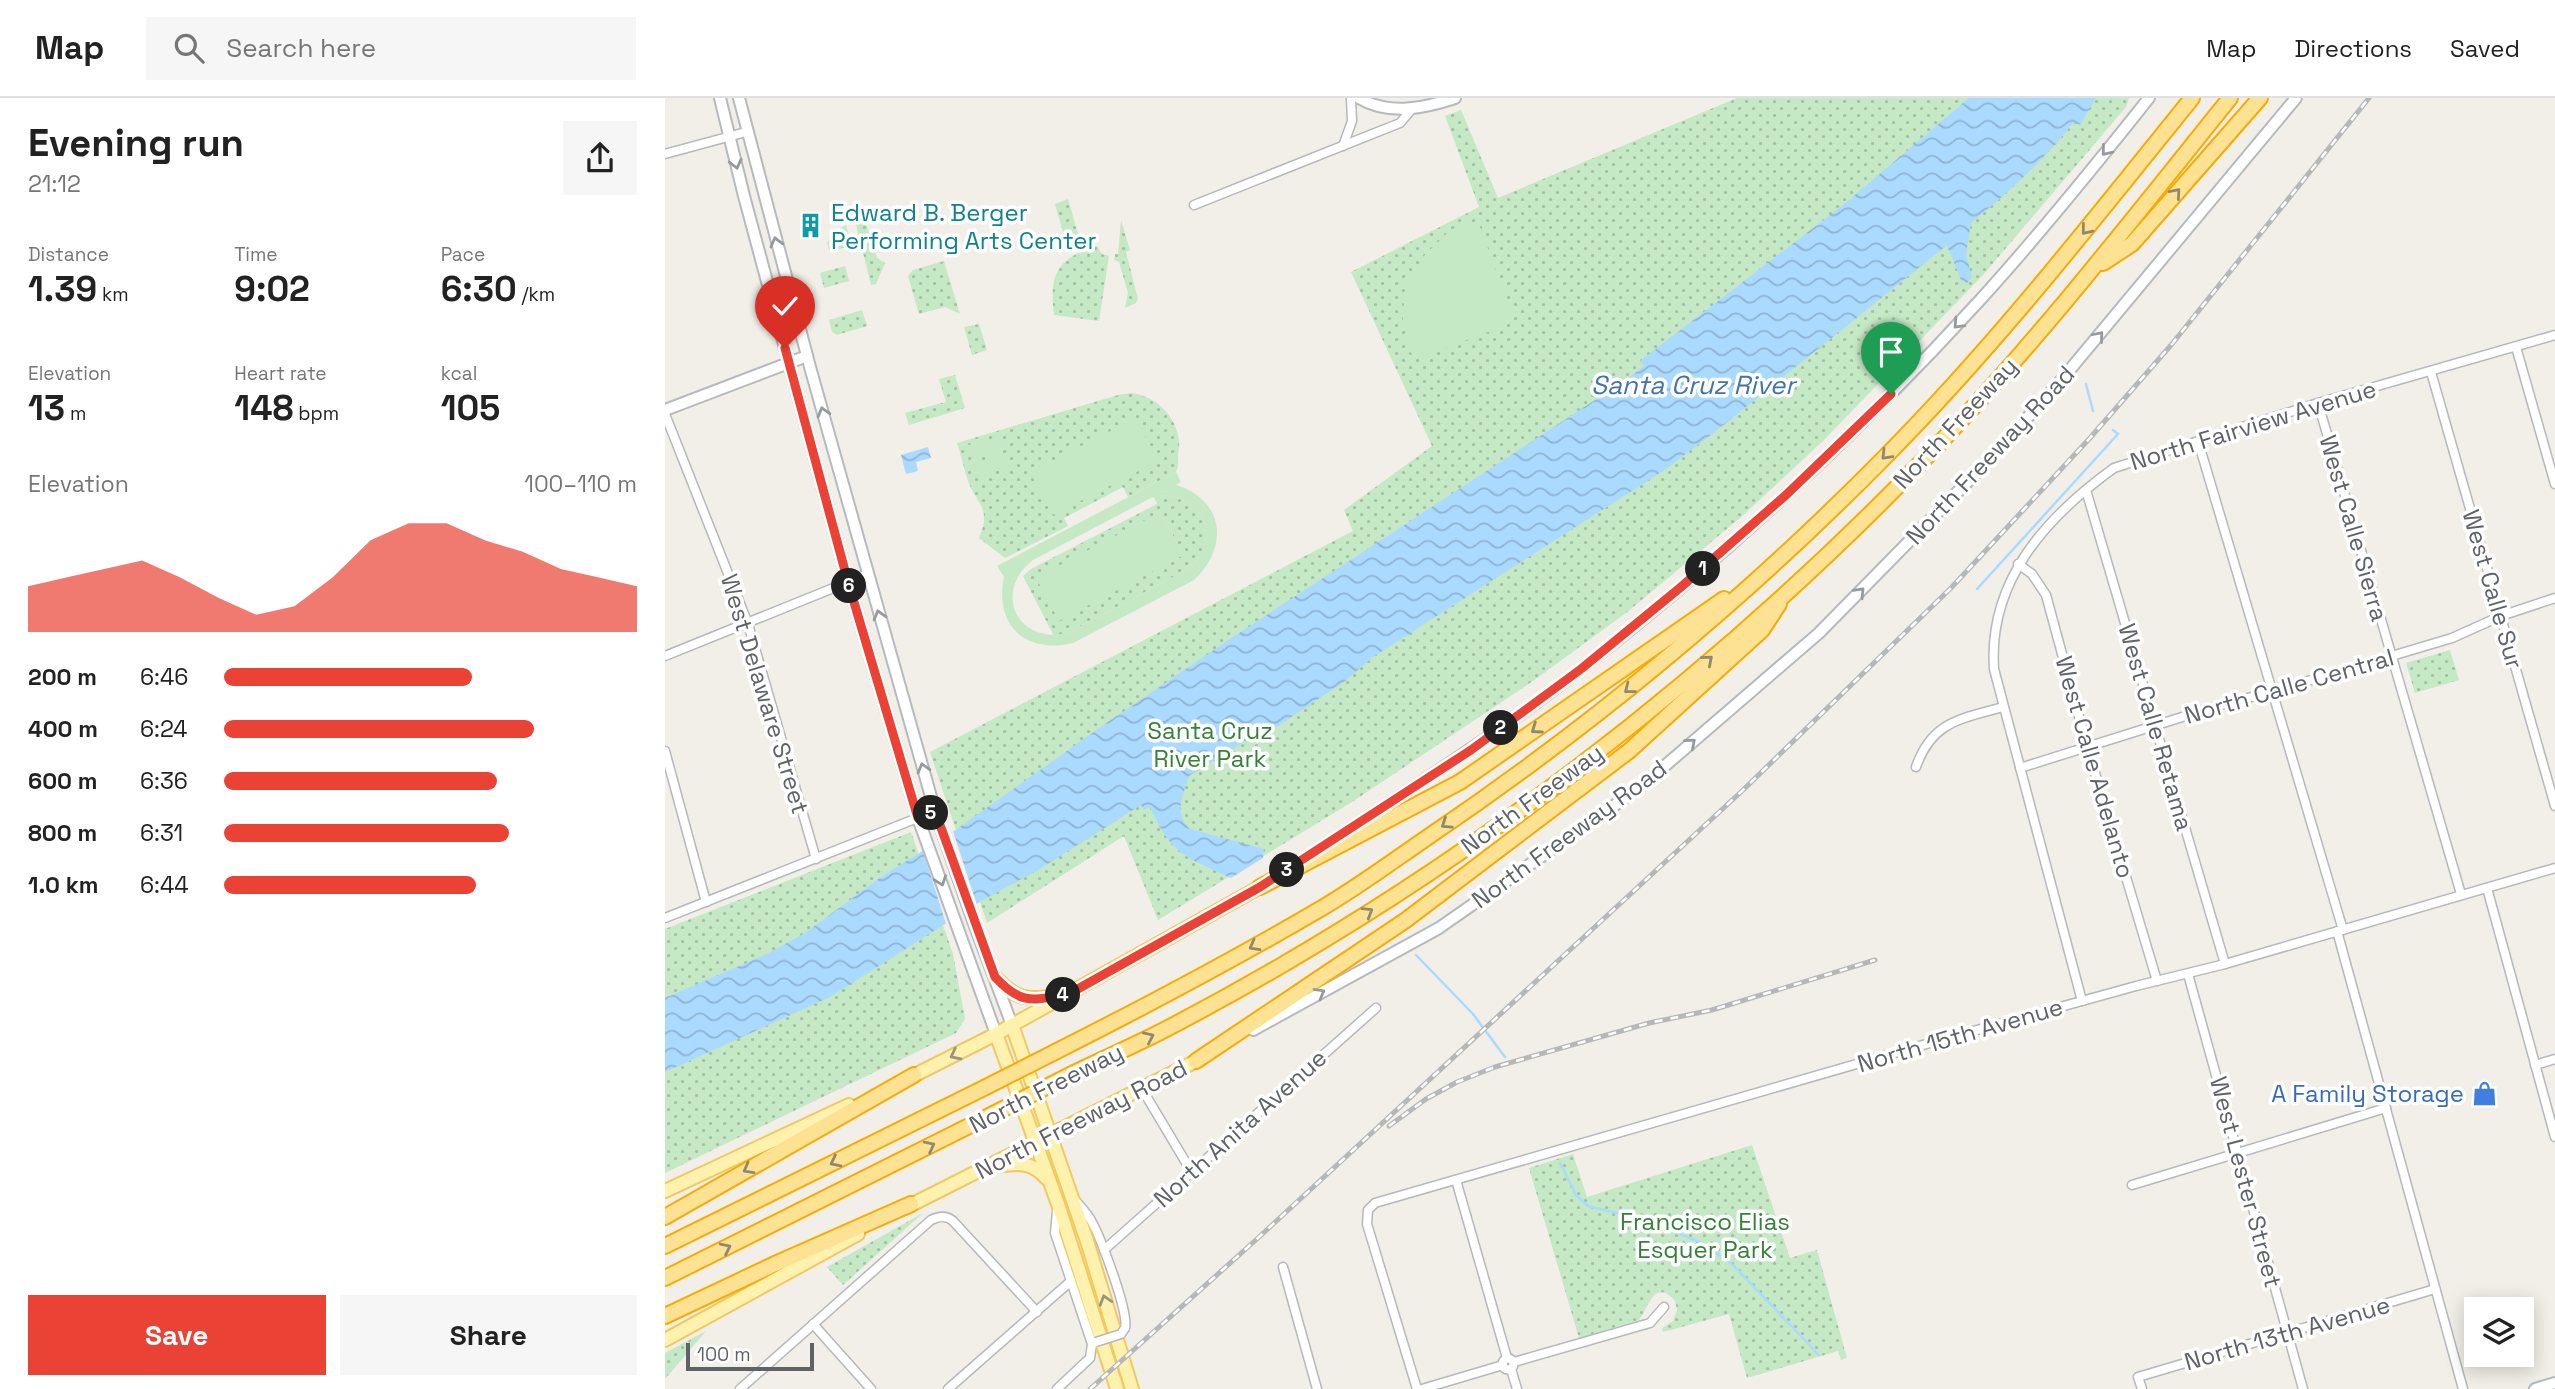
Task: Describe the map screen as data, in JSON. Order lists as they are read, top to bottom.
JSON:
{
  "streets": {
    "highway": ["North Freeway"],
    "main road": ["North Freeway Road"],
    "street": [
      "North Fairview Avenue",
      "West Calle Sierra",
      "West Calle Sur",
      "North Calle Central",
      "West Delaware Street",
      "West Calle Retama",
      "West Calle Adelanto",
      "North 15th Avenue",
      "North Anita Avenue",
      "West Lester Street",
      "North 13th Avenue"
    ]
  },
  "crossings": [
    ["North Fairview Avenue", "West Calle Sierra"],
    ["North Fairview Avenue", "West Calle Sur"],
    ["North Fairview Avenue", "North Calle Central"],
    ["North Fairview Avenue", "West Calle Retama"],
    ["North Fairview Avenue", "West Calle Adelanto"],
    ["North Fairview Avenue", "North 15th Avenue"],
    ["West Calle Sierra", "North Calle Central"],
    ["West Calle Sierra", "North 15th Avenue"],
    ["West Calle Sur", "North Calle Central"],
    ["North Calle Central", "West Calle Retama"],
    ["North Calle Central", "West Calle Adelanto"],
    ["West Calle Retama", "North 15th Avenue"],
    ["West Calle Adelanto", "North 15th Avenue"],
    ["North 15th Avenue", "West Lester Street"],
    ["West Lester Street", "North 13th Avenue"]
  ],
  "one_way": ["North Freeway Road"],
  "water": ["Santa Cruz River"],
  "parks": ["Santa Cruz River Park", "Francisco Elias Esquer Park"],
  "places": {
    "building": ["Edward B. Berger Performing Arts Center"],
    "shop": ["A Family Storage"]
  },
  "scale_bar": "100 m",
  "page": {
    "header": "Map",
    "search": "Search here",
    "nav": ["Map", "Directions", "Saved"],
    "heading": ["Evening run", "21:12"],
    "stats": [
      ["Distance", "1.39 km"],
      ["Time", "9:02"],
      ["Pace", "6:30 /km"],
      ["Elevation", "13 m"],
      ["Heart rate", "148 bpm"],
      ["kcal", "105"]
    ],
    "chart": ["Elevation", "100–110 m"],
    "pins": [
      "1",
      "6",
      "2",
      "5",
      "3",
      "4"
    ],
    "list": [
      {
        "name": "200 m",
        "note": "6:46"
      },
      {
        "name": "400 m",
        "note": "6:24"
      },
      {
        "name": "600 m",
        "note": "6:36"
      },
      {
        "name": "800 m",
        "note": "6:31"
      },
      {
        "name": "1.0 km",
        "note": "6:44"
      }
    ],
    "buttons": ["Save", "Share"],
    "scale": "100 m"
  }
}
